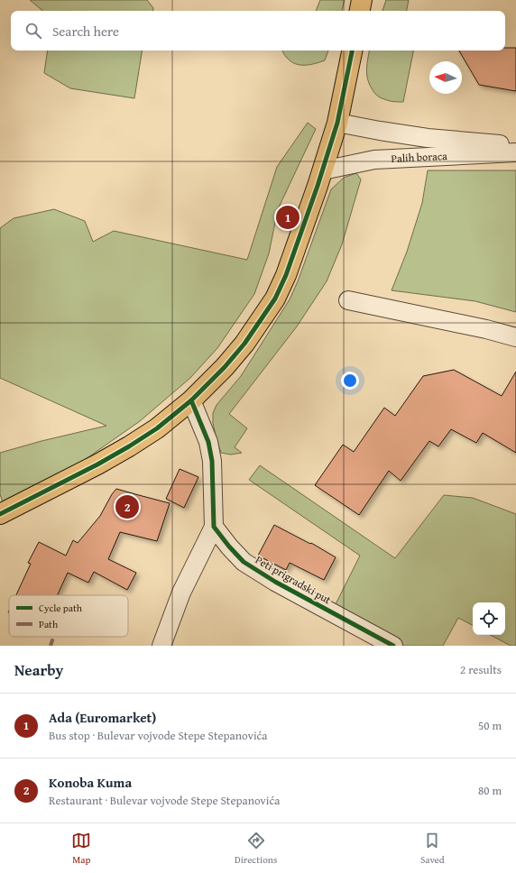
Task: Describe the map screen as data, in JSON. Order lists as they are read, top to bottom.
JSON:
{
  "streets": {
    "street": ["Palih boraca", "Peti prigradski put"]
  },
  "legend": ["Cycle path", "Path"],
  "north": "left",
  "page": {
    "search": "Search here",
    "pins": ["1", "2"],
    "heading": ["Nearby", "2 results"],
    "list": [
      {
        "mark": "1",
        "name": "Ada (Euromarket)",
        "note": "Bus stop · Bulevar vojvode Stepe Stepanovića",
        "value": "50 m"
      },
      {
        "mark": "2",
        "name": "Konoba Kuma",
        "note": "Restaurant · Bulevar vojvode Stepe Stepanovića",
        "value": "80 m"
      }
    ],
    "nav": ["Map", "Directions", "Saved"]
  }
}
